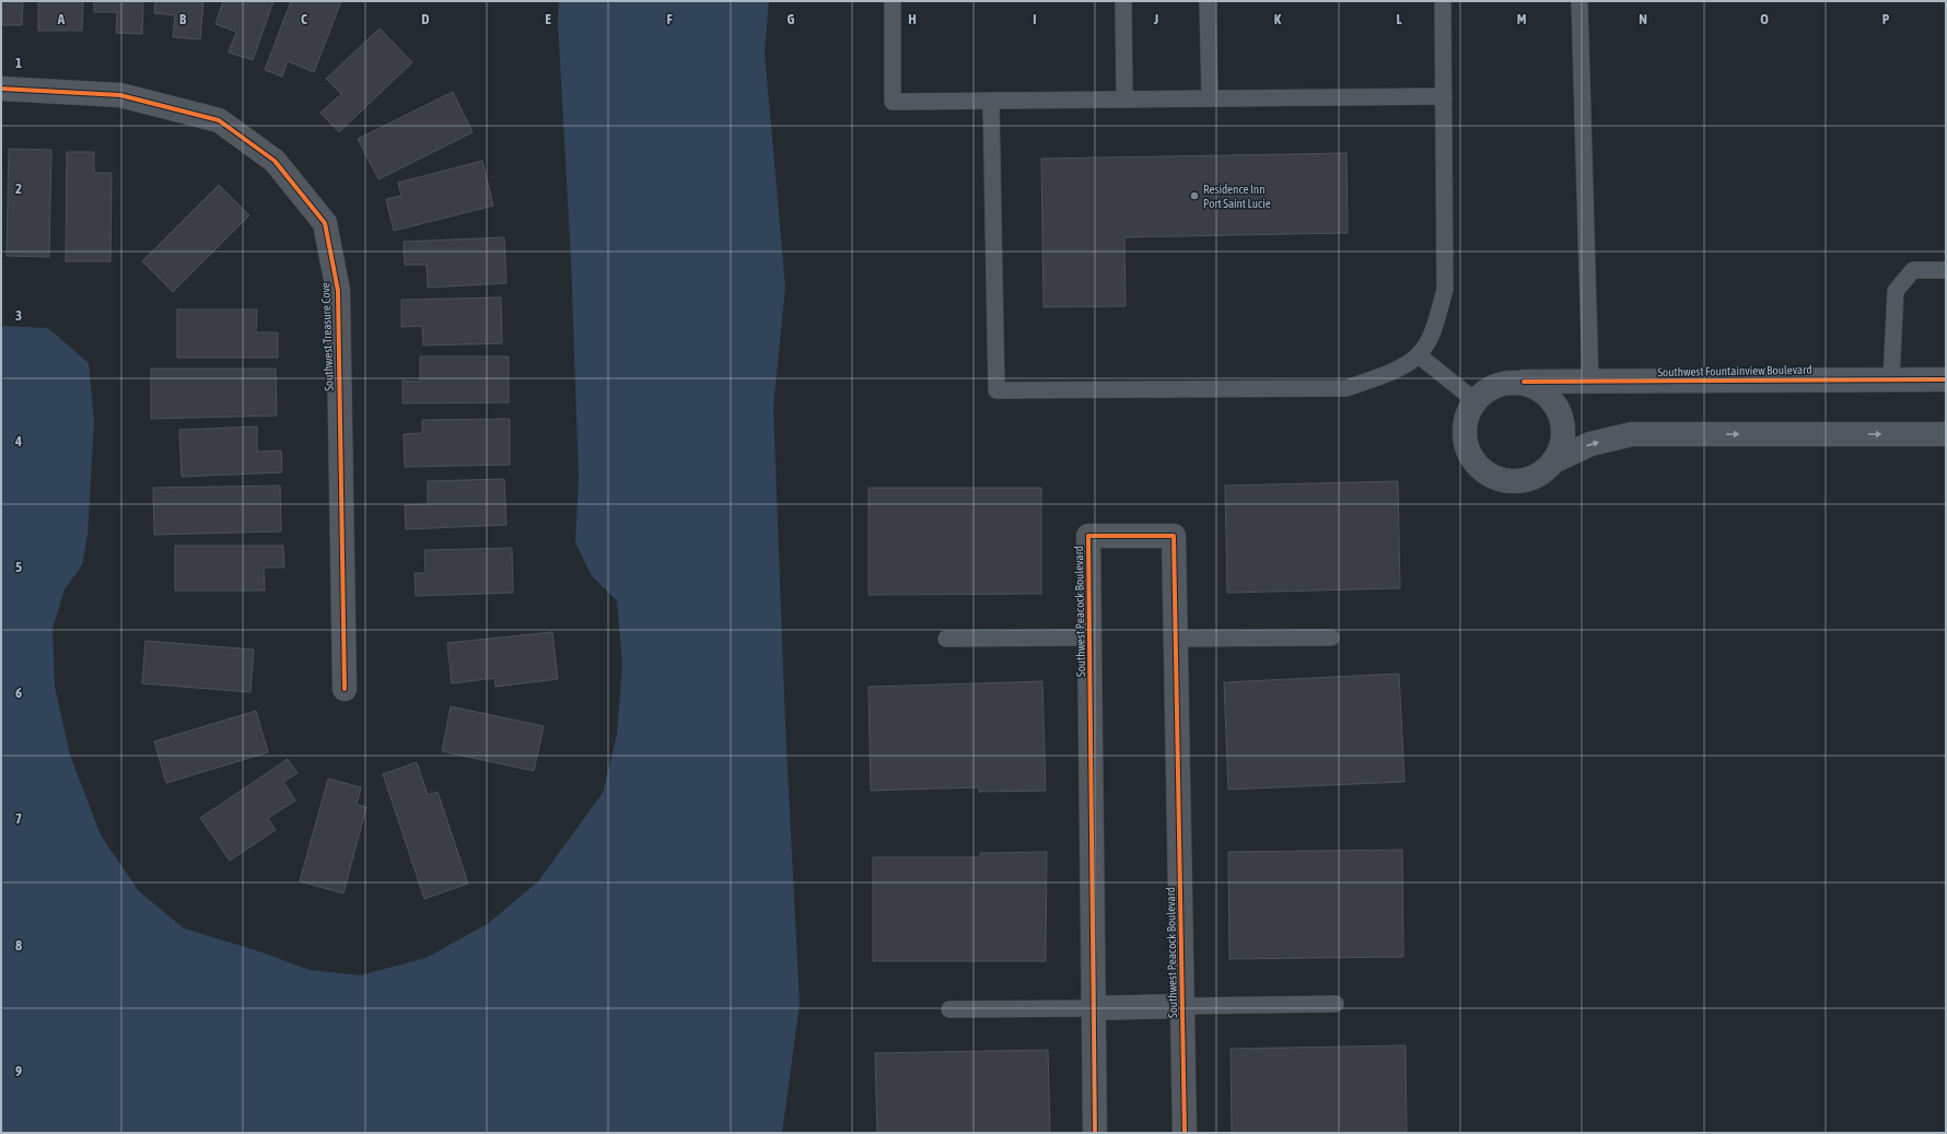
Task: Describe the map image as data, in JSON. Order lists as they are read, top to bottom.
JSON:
{
  "streets": {
    "street": ["Southwest Treasure Cove", "Southwest Fountainview Boulevard", "Southwest Peacock Boulevard"]
  },
  "places": ["Residence Inn Port Saint Lucie"],
  "grid": {
    "columns": [
      "A",
      "B",
      "C",
      "D",
      "E",
      "F",
      "G",
      "H",
      "I",
      "J",
      "K",
      "L",
      "M",
      "N",
      "O",
      "P"
    ],
    "rows": [
      "1",
      "2",
      "3",
      "4",
      "5",
      "6",
      "7",
      "8",
      "9"
    ]
  }
}
